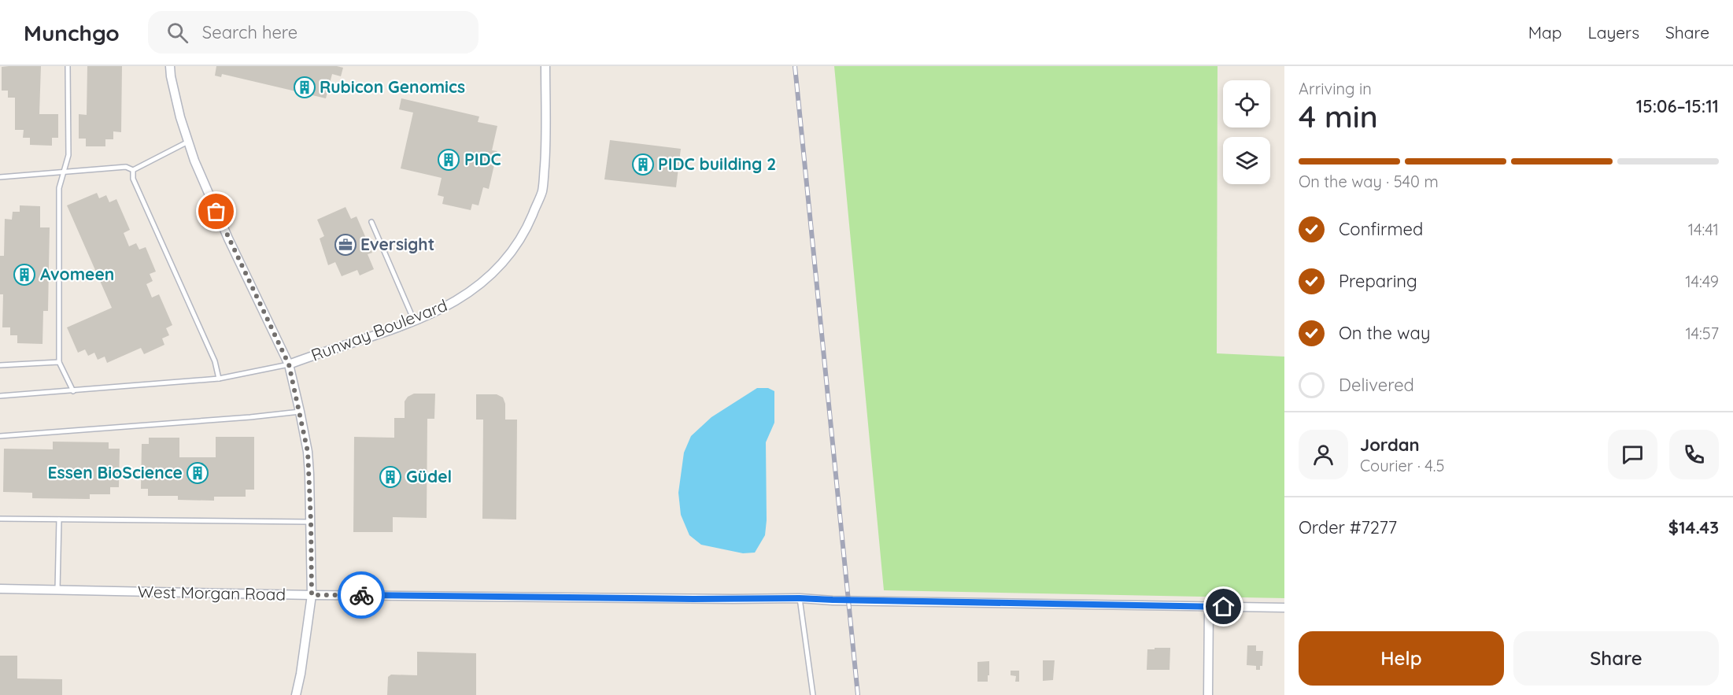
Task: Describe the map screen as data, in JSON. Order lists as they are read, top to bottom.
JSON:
{
  "streets": {
    "street": ["Runway Boulevard", "West Morgan Road"]
  },
  "places": {
    "building": [
      "Rubicon Genomics",
      "PIDC",
      "PIDC building 2",
      "Avomeen",
      "Essen BioScience",
      "Güdel"
    ],
    "office": ["Eversight"]
  },
  "page": {
    "header": "Munchgo",
    "search": "Search here",
    "nav": ["Map", "Layers", "Share"],
    "heading": ["4 min", "Arriving in", "15:06–15:11"],
    "panel": [
      "Jordan",
      "Courier · 4.5",
      "Order #7277",
      "$14.43"
    ],
    "bar": "On the way · 540 m",
    "list": [
      ["Confirmed", "14:41"],
      ["Preparing", "14:49"],
      ["On the way", "14:57"],
      "Delivered"
    ],
    "buttons": ["Help", "Share"]
  }
}
